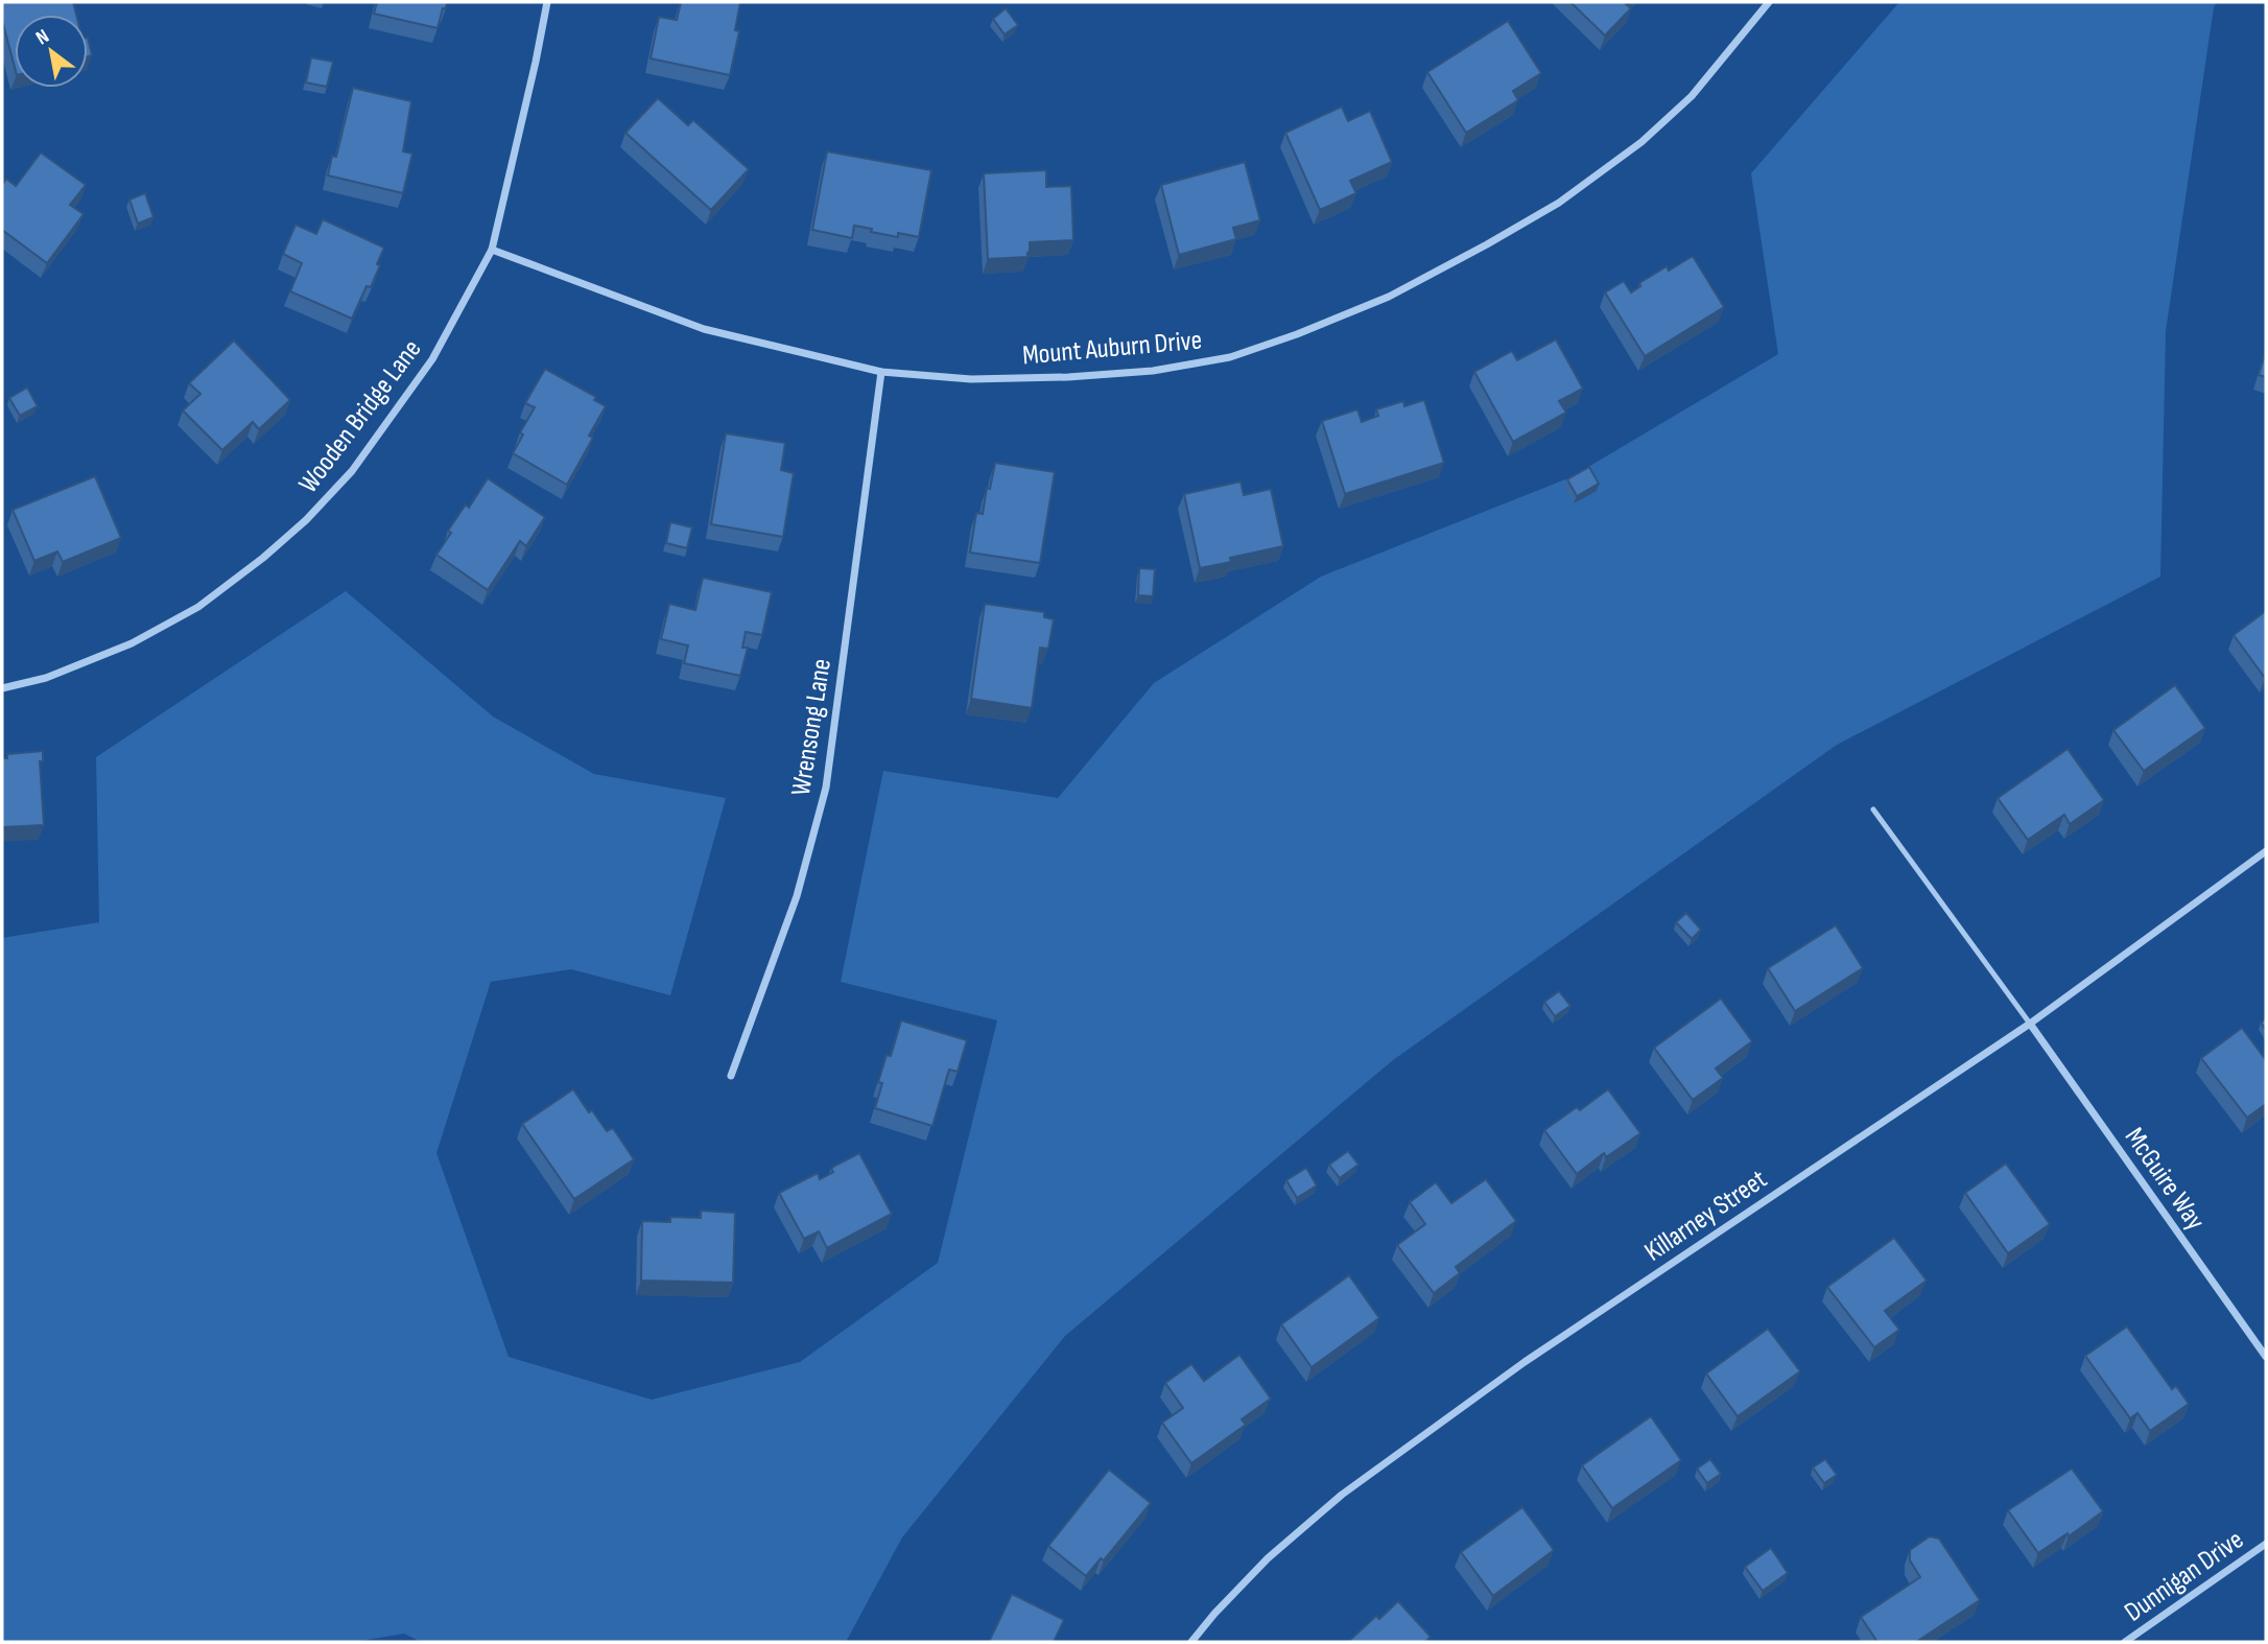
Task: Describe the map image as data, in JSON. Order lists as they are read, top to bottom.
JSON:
{
  "streets": {
    "street": [
      "Mount Auburn Drive",
      "Wooden Bridge Lane",
      "Wrensong Lane",
      "McGuire Way",
      "Killarney Street",
      "Dunnigan Drive"
    ]
  },
  "crossings": [
    ["Mount Auburn Drive", "Wooden Bridge Lane"],
    ["Mount Auburn Drive", "Wrensong Lane"],
    ["McGuire Way", "Killarney Street"]
  ],
  "north": "top left"
}
